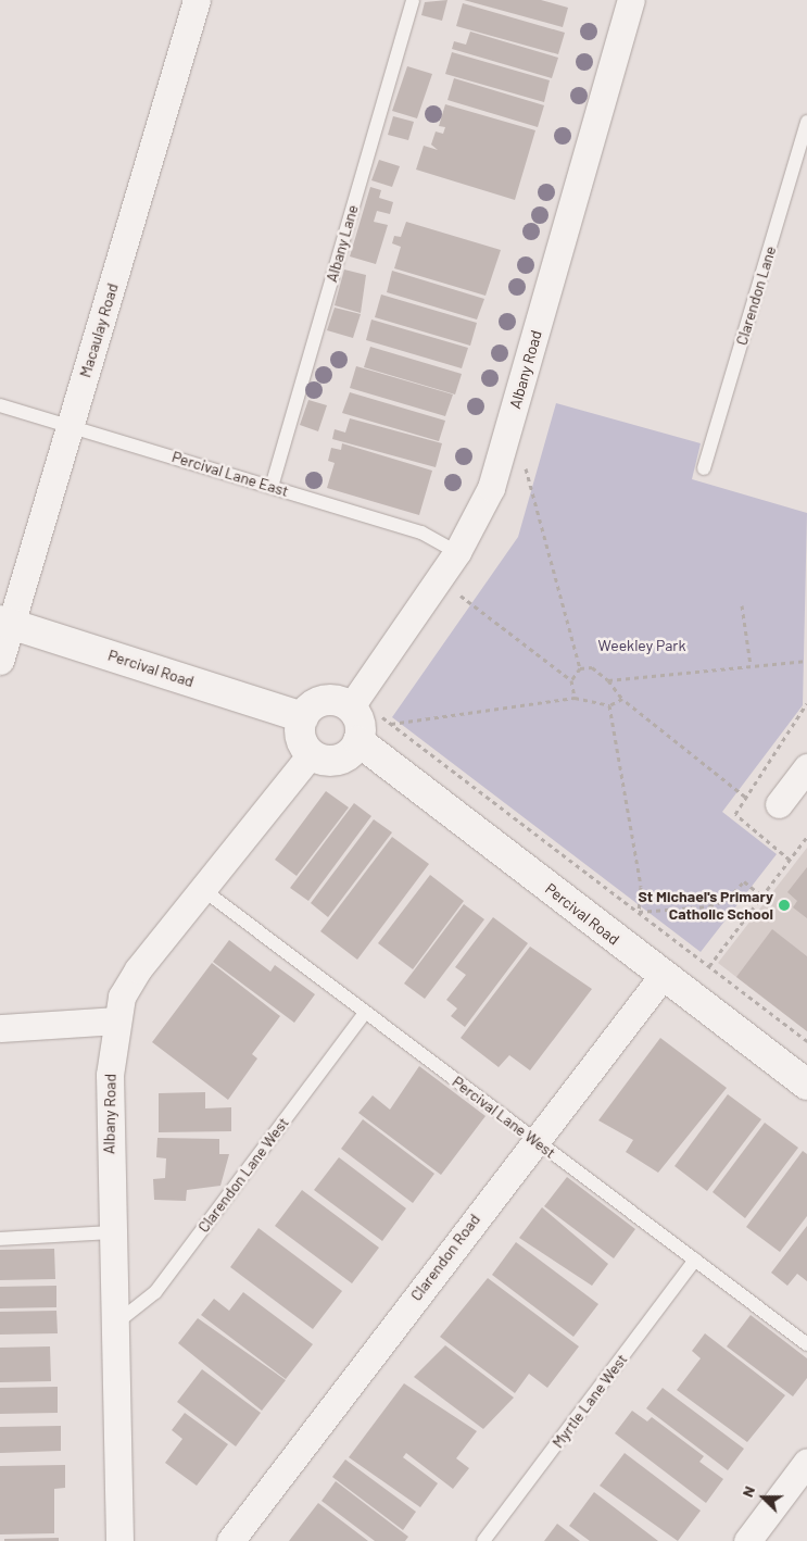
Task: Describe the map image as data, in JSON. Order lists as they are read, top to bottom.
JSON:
{
  "streets": {
    "street": [
      "Macaulay Road",
      "Albany Road",
      "Percival Road",
      "Clarendon Road"
    ],
    "lane": [
      "Albany Lane",
      "Clarendon Lane",
      "Percival Lane East",
      "Percival Lane West",
      "Clarendon Lane West",
      "Myrtle Lane West"
    ]
  },
  "crossings": [
    ["Albany Lane", "Percival Lane East"],
    ["Macaulay Road", "Percival Lane East"],
    ["Macaulay Road", "Percival Road"],
    ["Albany Road", "Percival Lane East"],
    ["Albany Road", "Percival Road"],
    ["Albany Road", "Percival Lane West"],
    ["Albany Road", "Clarendon Lane West"],
    ["Percival Road", "Clarendon Road"],
    ["Percival Lane West", "Clarendon Lane West"],
    ["Percival Lane West", "Clarendon Road"],
    ["Percival Lane West", "Myrtle Lane West"]
  ],
  "parks": ["Weekley Park"],
  "places": ["St Michael's Primary Catholic School"],
  "north": "left"
}
